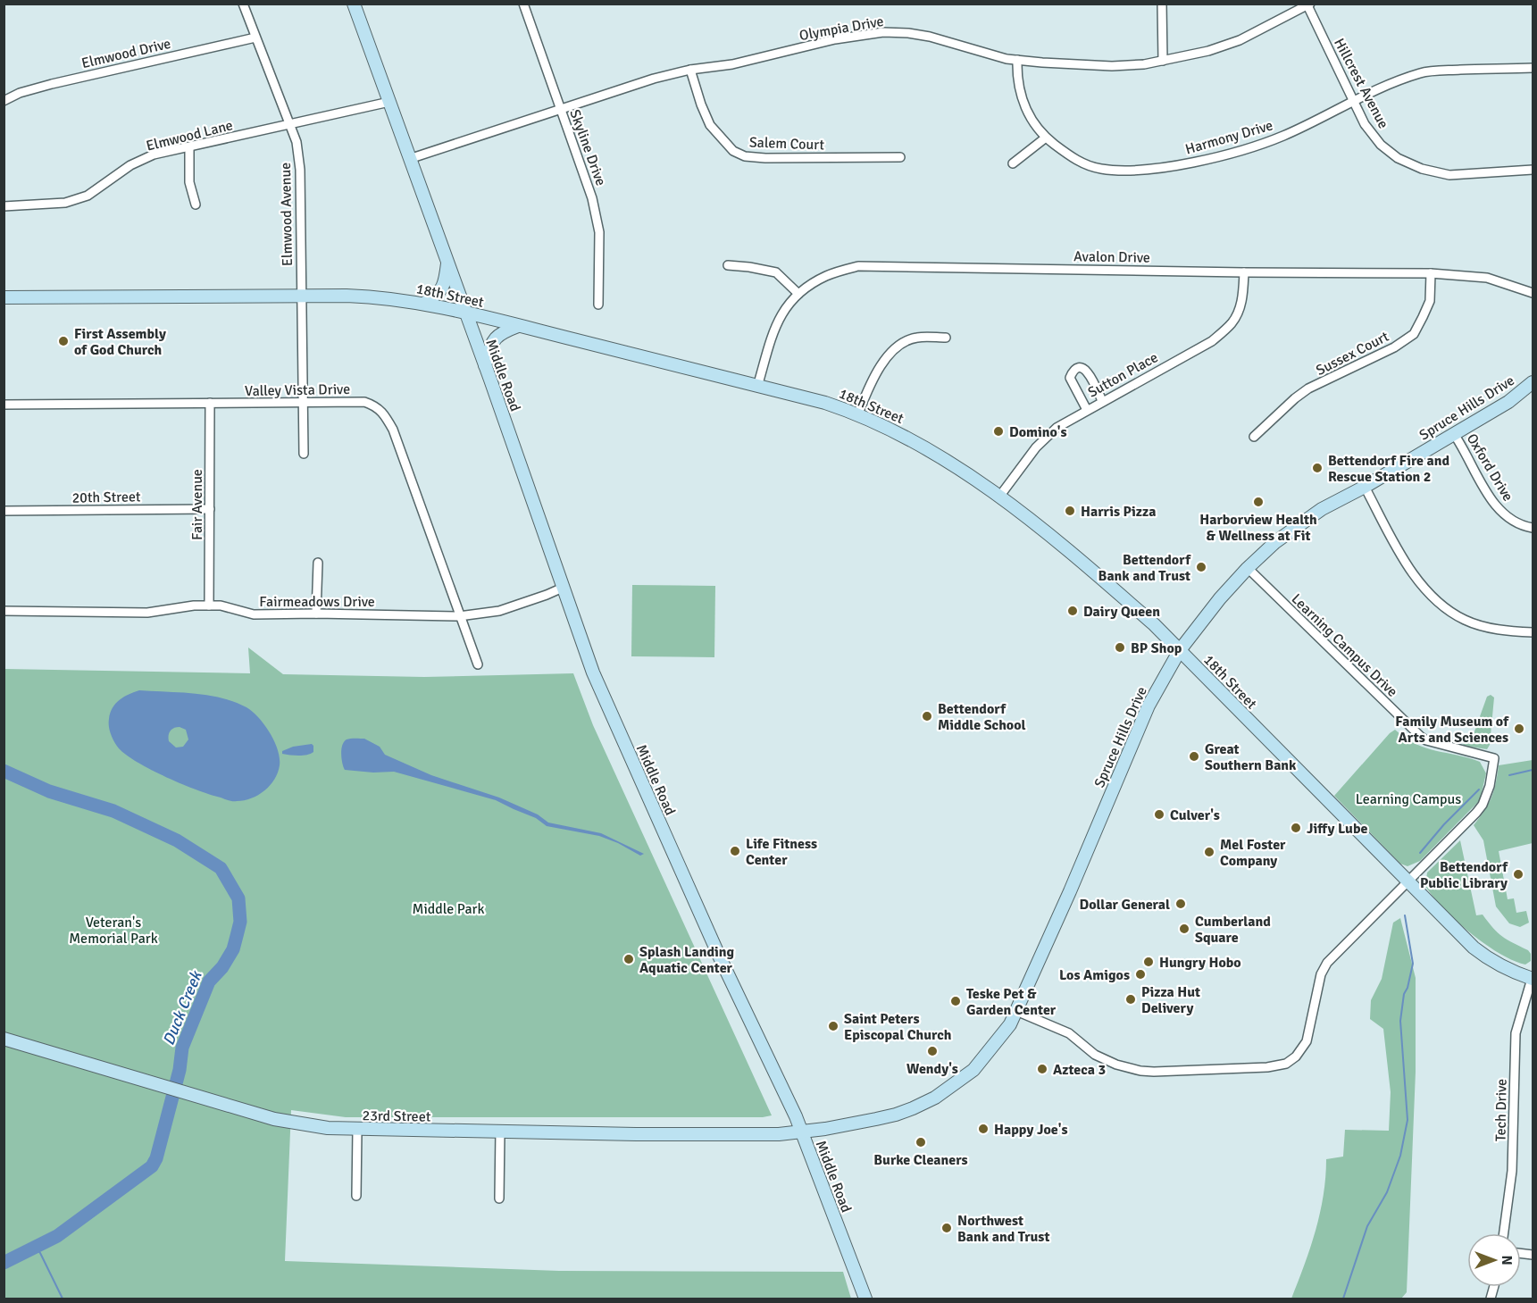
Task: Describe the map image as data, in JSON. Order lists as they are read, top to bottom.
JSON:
{
  "streets": {
    "main road": [
      "18th Street",
      "Middle Road",
      "Spruce Hills Drive",
      "23rd Street"
    ],
    "street": [
      "Olympia Drive",
      "Elmwood Drive",
      "Hillcrest Avenue",
      "Elmwood Lane",
      "Harmony Drive",
      "Salem Court",
      "Skyline Drive",
      "Elmwood Avenue",
      "Avalon Drive",
      "Sussex Court",
      "Sutton Place",
      "Valley Vista Drive",
      "Oxford Drive",
      "20th Street",
      "Fair Avenue",
      "Fairmeadows Drive",
      "Learning Campus Drive",
      "Tech Drive"
    ]
  },
  "crossings": [
    ["Olympia Drive", "Hillcrest Avenue"],
    ["Olympia Drive", "Harmony Drive"],
    ["Olympia Drive", "Salem Court"],
    ["Olympia Drive", "Skyline Drive"],
    ["Olympia Drive", "Middle Road"],
    ["Elmwood Drive", "Elmwood Avenue"],
    ["Hillcrest Avenue", "Harmony Drive"],
    ["Elmwood Lane", "Elmwood Avenue"],
    ["Elmwood Lane", "Middle Road"],
    ["Elmwood Avenue", "18th Street"],
    ["Elmwood Avenue", "Valley Vista Drive"],
    ["Avalon Drive", "18th Street"],
    ["Avalon Drive", "Sussex Court"],
    ["Avalon Drive", "Sutton Place"],
    ["18th Street", "Sutton Place"],
    ["18th Street", "Middle Road"],
    ["18th Street", "Spruce Hills Drive"],
    ["18th Street", "Learning Campus Drive"],
    ["18th Street", "Tech Drive"],
    ["Middle Road", "Spruce Hills Drive"],
    ["Middle Road", "Fairmeadows Drive"],
    ["Middle Road", "23rd Street"],
    ["Valley Vista Drive", "Fair Avenue"],
    ["Valley Vista Drive", "Fairmeadows Drive"],
    ["Spruce Hills Drive", "Oxford Drive"],
    ["Spruce Hills Drive", "Learning Campus Drive"],
    ["Spruce Hills Drive", "23rd Street"],
    ["20th Street", "Fair Avenue"],
    ["Fair Avenue", "Fairmeadows Drive"]
  ],
  "water": ["Duck Creek"],
  "parks": ["Learning Campus", "Middle Park", "Veteran's Memorial Park"],
  "places": [
    "First Assembly of God Church",
    "Domino's",
    "Bettendorf Fire and Rescue Station 2",
    "Harborview Health & Wellness at Fit",
    "Harris Pizza",
    "Bettendorf Bank and Trust",
    "Dairy Queen",
    "BP Shop",
    "Bettendorf Middle School",
    "Family Museum of Arts and Sciences",
    "Great Southern Bank",
    "Culver's",
    "Jiffy Lube",
    "Life Fitness Center",
    "Mel Foster Company",
    "Bettendorf Public Library",
    "Dollar General",
    "Cumberland Square",
    "Splash Landing Aquatic Center",
    "Hungry Hobo",
    "Los Amigos",
    "Pizza Hut Delivery",
    "Teske Pet & Garden Center",
    "Saint Peters Episcopal Church",
    "Wendy's",
    "Azteca 3",
    "Happy Joe's",
    "Burke Cleaners",
    "Northwest Bank and Trust"
  ],
  "north": "right"
}
